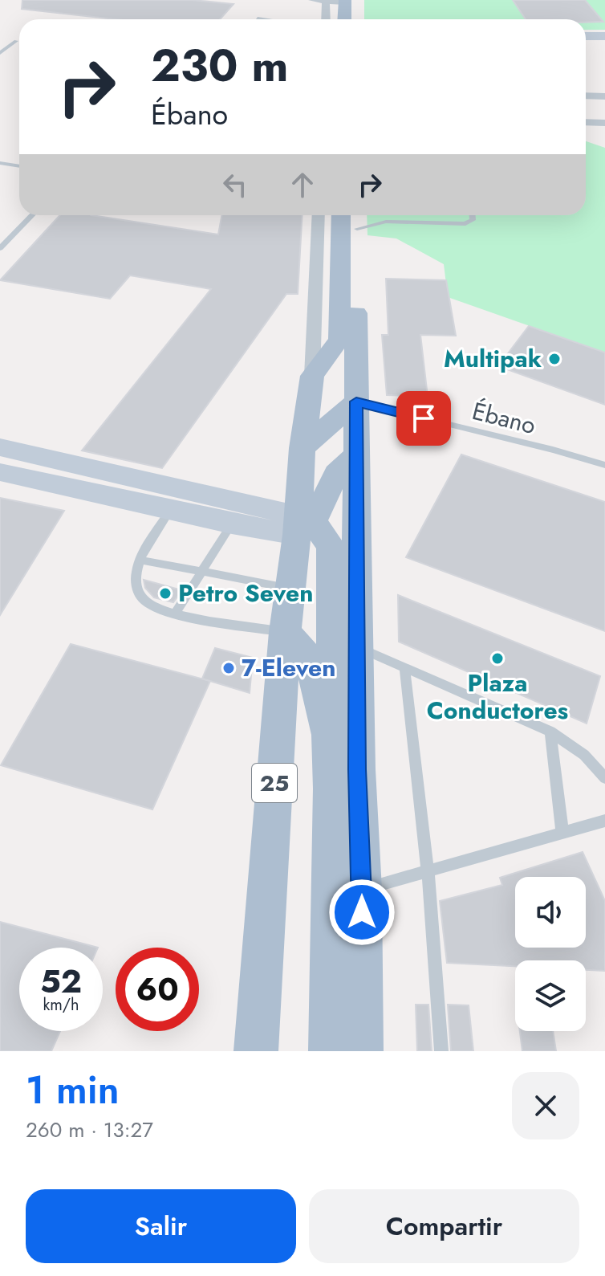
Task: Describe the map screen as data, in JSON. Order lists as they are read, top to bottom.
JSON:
{
  "streets": {
    "main road": ["25"],
    "lane": ["Ébano"]
  },
  "places": [
    "Multipak",
    "Petro Seven",
    "Plaza Conductores",
    "7-Eleven"
  ],
  "page": {
    "turn": ["230 m", "Ébano"],
    "speed": "52 km/h",
    "limit": "60",
    "heading": ["1 min", "260 m · 13:27"],
    "buttons": ["Salir", "Compartir"]
  }
}
